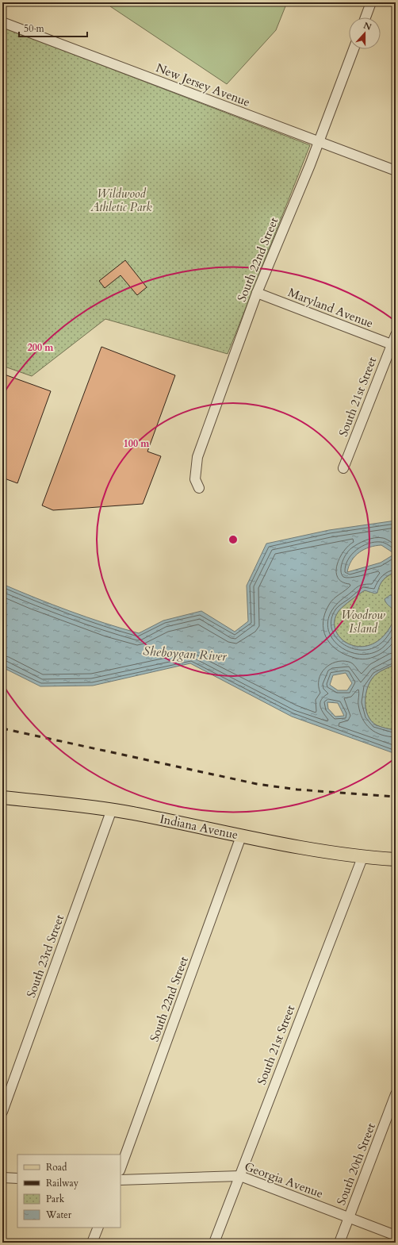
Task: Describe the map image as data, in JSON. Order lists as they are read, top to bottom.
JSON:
{
  "streets": {
    "main road": ["Indiana Avenue"],
    "street": [
      "New Jersey Avenue",
      "South 22nd Street",
      "Maryland Avenue",
      "South 21st Street",
      "South 23rd Street",
      "South 20th Street",
      "Georgia Avenue"
    ]
  },
  "crossings": [
    ["New Jersey Avenue", "South 22nd Street"],
    ["South 22nd Street", "Maryland Avenue"],
    ["South 22nd Street", "Indiana Avenue"],
    ["Maryland Avenue", "South 21st Street"],
    ["South 21st Street", "Indiana Avenue"],
    ["South 21st Street", "Georgia Avenue"],
    ["Indiana Avenue", "South 23rd Street"],
    ["South 20th Street", "Georgia Avenue"]
  ],
  "water": ["Sheboygan River"],
  "parks": ["Wildwood Athletic Park", "Woodrow Island"],
  "legend": [
    "Road",
    "Railway",
    "Park",
    "Water"
  ],
  "scale_bar": "50 m",
  "north": "top",
  "rings": ["200 m", "100 m"]
}
